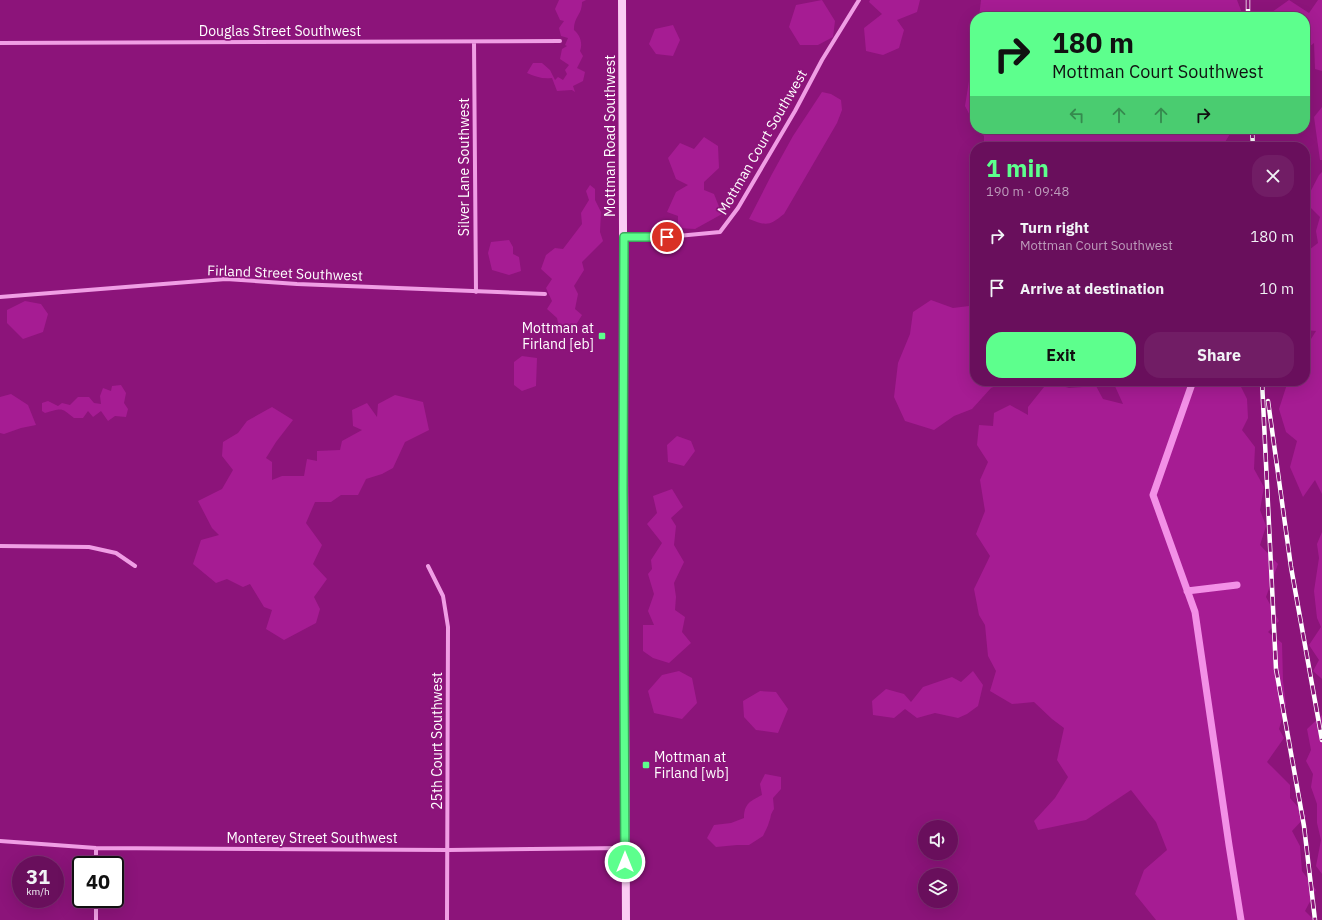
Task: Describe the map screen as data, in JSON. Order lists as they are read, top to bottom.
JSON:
{
  "streets": {
    "street": [
      "Douglas Street Southwest",
      "Mottman Road Southwest",
      "Mottman Court Southwest",
      "Silver Lane Southwest",
      "Firland Street Southwest",
      "25th Court Southwest",
      "Monterey Street Southwest"
    ]
  },
  "crossings": [
    ["Douglas Street Southwest", "Silver Lane Southwest"],
    ["Mottman Road Southwest", "Mottman Court Southwest"],
    ["Mottman Road Southwest", "Monterey Street Southwest"],
    ["Silver Lane Southwest", "Firland Street Southwest"],
    ["25th Court Southwest", "Monterey Street Southwest"]
  ],
  "places": {
    "transit": ["Mottman at Firland [eb]", "Mottman at Firland [wb]"]
  },
  "page": {
    "turn": ["180 m", "Mottman Court Southwest"],
    "heading": ["1 min", "190 m · 09:48"],
    "list": [
      {
        "name": "Turn right",
        "note": "Mottman Court Southwest",
        "value": "180 m"
      },
      {
        "name": "Arrive at destination",
        "value": "10 m"
      }
    ],
    "buttons": ["Exit", "Share"],
    "speed": "31 km/h",
    "limit": "40"
  }
}
